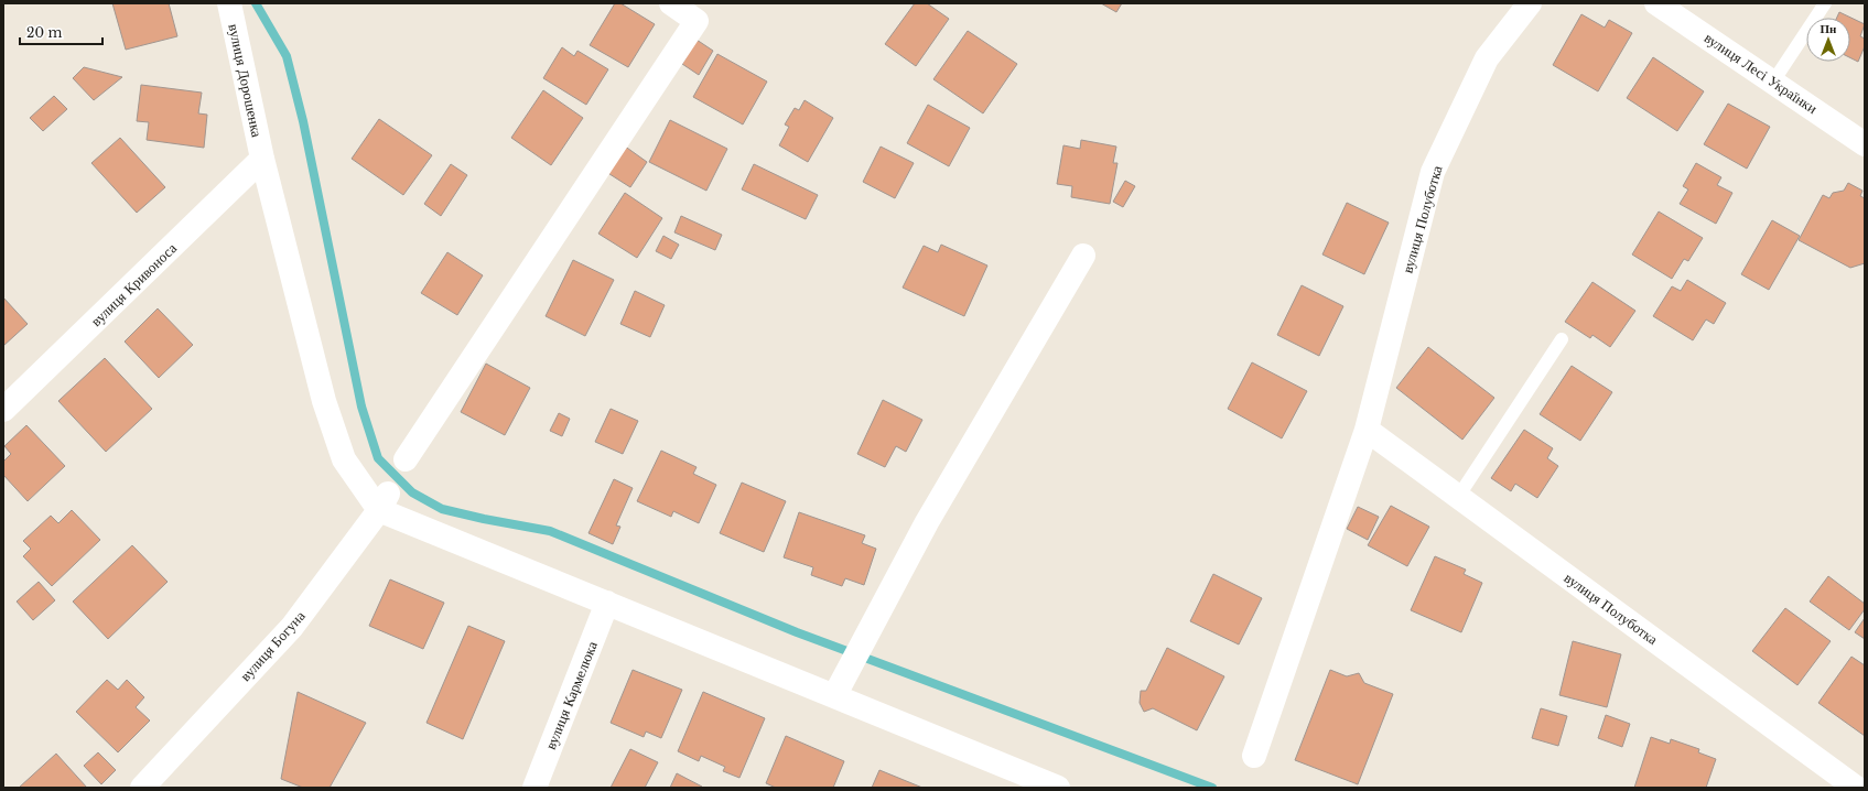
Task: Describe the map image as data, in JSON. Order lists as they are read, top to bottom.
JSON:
{
  "streets": {
    "street": [
      "вулиця Лесі Українки",
      "вулиця Дорошенка",
      "вулиця Полуботка",
      "вулиця Кривоноса",
      "вулиця Богуна",
      "вулиця Кармелюка"
    ]
  },
  "crossings": [
    ["вулиця Дорошенка", "вулиця Кривоноса"],
    ["вулиця Дорошенка", "вулиця Богуна"]
  ],
  "scale_bar": "20 m",
  "north": "top"
}
